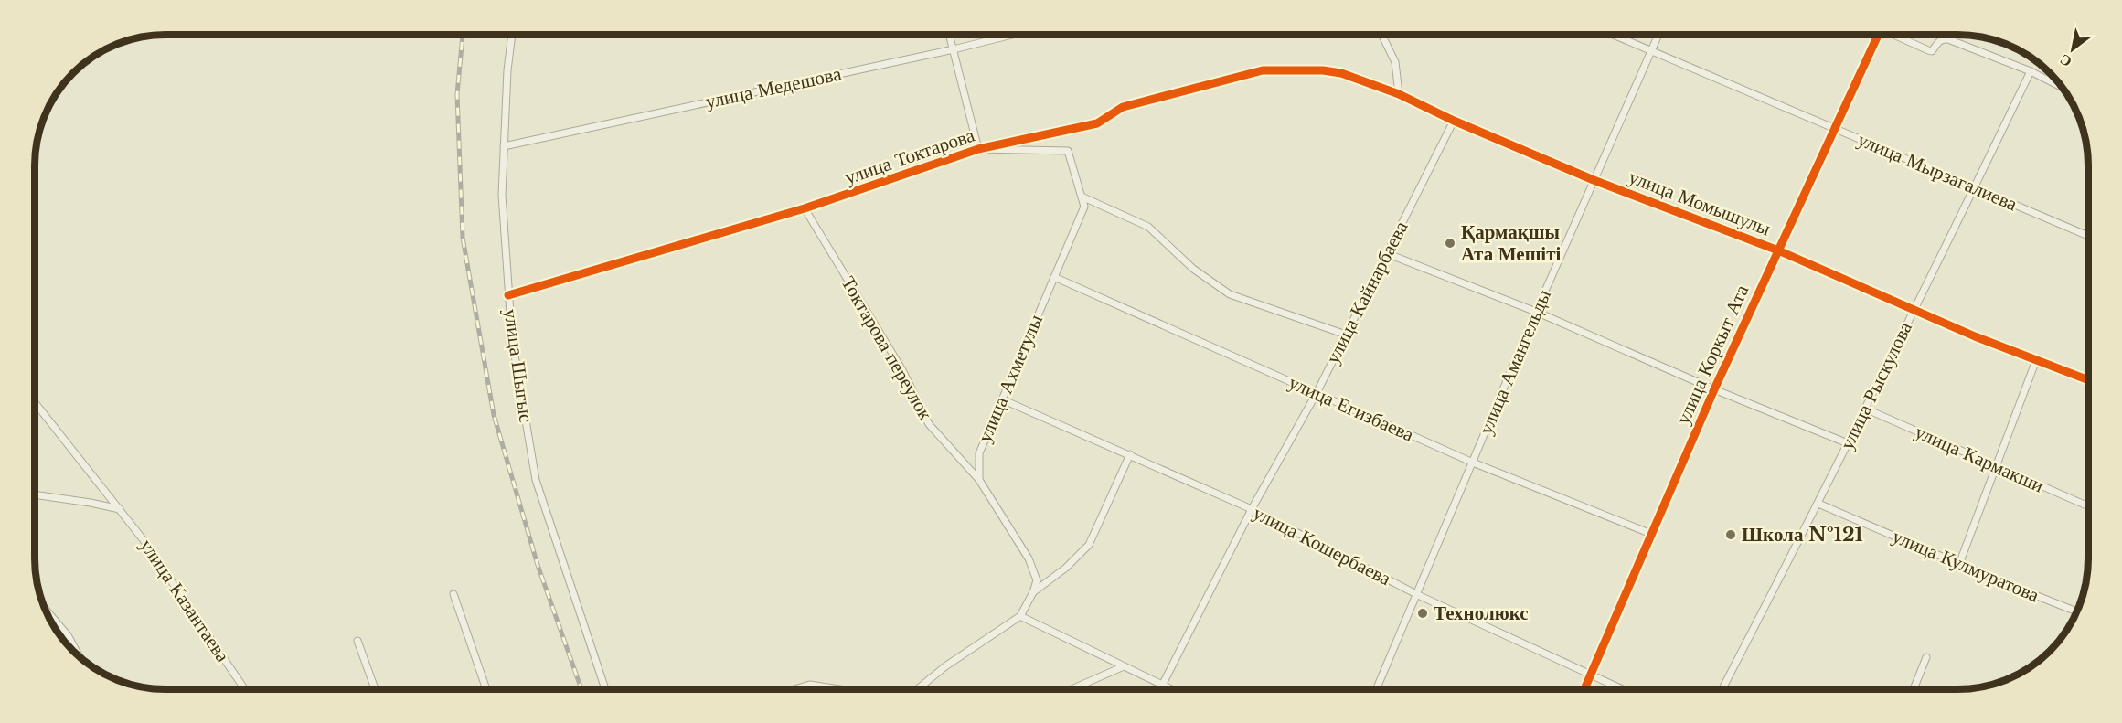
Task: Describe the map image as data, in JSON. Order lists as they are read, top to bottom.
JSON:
{
  "streets": {
    "street": [
      "улица Медешова",
      "улица Токтарова",
      "улица Мырзагалиева",
      "улица Момышулы",
      "улица Кайнарбаева",
      "Токтарова переулок",
      "улица Коркыт Ата",
      "улица Амангельды",
      "улица Шыгыс",
      "улица Ахметулы",
      "улица Рыскулова",
      "улица Егизбаева",
      "улица Кармакши",
      "улица Кошербаева",
      "улица Кулмуратова",
      "улица Казантаева"
    ]
  },
  "crossings": [
    ["улица Медешова", "улица Шыгыс"],
    ["улица Токтарова", "улица Момышулы"],
    ["улица Токтарова", "Токтарова переулок"],
    ["улица Токтарова", "улица Шыгыс"],
    ["улица Токтарова", "улица Ахметулы"],
    ["улица Мырзагалиева", "улица Коркыт Ата"],
    ["улица Мырзагалиева", "улица Амангельды"],
    ["улица Мырзагалиева", "улица Рыскулова"],
    ["улица Момышулы", "улица Кайнарбаева"],
    ["улица Момышулы", "улица Коркыт Ата"],
    ["улица Момышулы", "улица Амангельды"],
    ["улица Момышулы", "улица Рыскулова"],
    ["улица Кайнарбаева", "улица Егизбаева"],
    ["улица Кайнарбаева", "улица Кошербаева"],
    ["Токтарова переулок", "улица Ахметулы"],
    ["улица Коркыт Ата", "улица Егизбаева"],
    ["улица Коркыт Ата", "улица Кошербаева"],
    ["улица Амангельды", "улица Егизбаева"],
    ["улица Амангельды", "улица Кошербаева"],
    ["улица Ахметулы", "улица Егизбаева"],
    ["улица Ахметулы", "улица Кошербаева"],
    ["улица Рыскулова", "улица Кармакши"],
    ["улица Рыскулова", "улица Кулмуратова"]
  ],
  "places": ["Қармақшы Ата Мешіті", "Школа №121", "Технолюкс"],
  "north": "bottom left"
}
